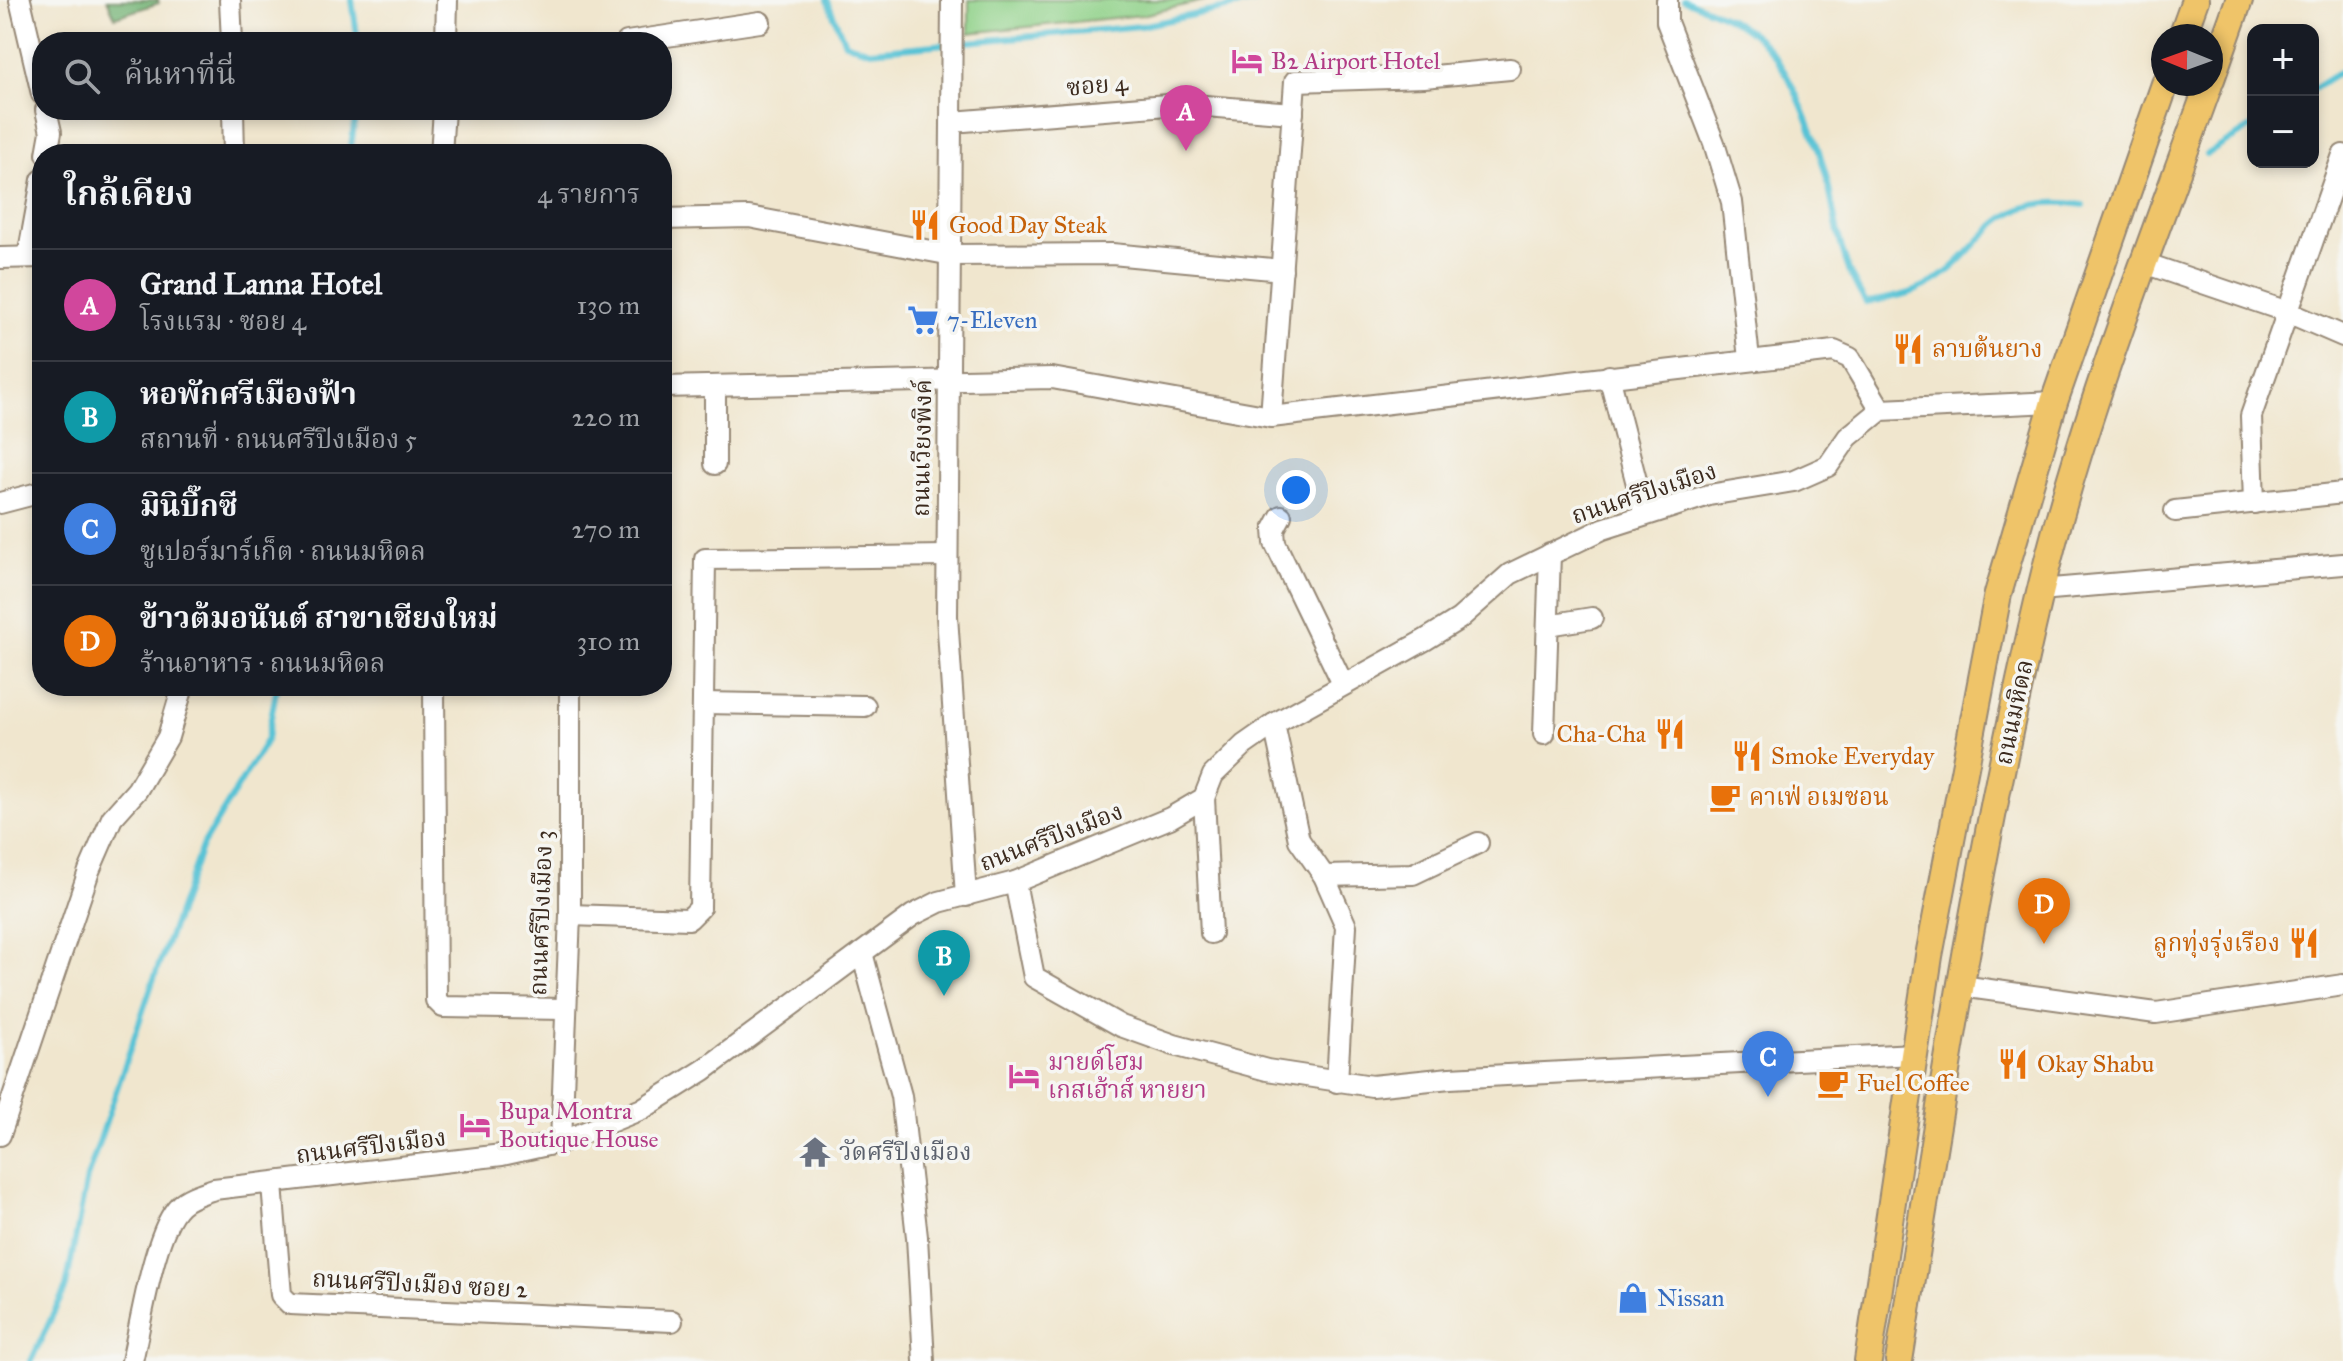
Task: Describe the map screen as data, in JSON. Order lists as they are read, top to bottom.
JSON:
{
  "streets": {
    "main road": ["ถนนมหิดล"],
    "street": [
      "ซอย 4",
      "ถนนเวียงพิงค์",
      "ถนนศรีปิงเมือง",
      "ถนนศรีปิงเมือง 3",
      "ถนนศรีปิงเมือง ซอย 2"
    ]
  },
  "crossings": [
    ["ซอย 4", "ถนนเวียงพิงค์"],
    ["ถนนเวียงพิงค์", "ถนนศรีปิงเมือง"],
    ["ถนนศรีปิงเมือง", "ถนนศรีปิงเมือง 3"],
    ["ถนนศรีปิงเมือง", "ถนนศรีปิงเมือง ซอย 2"]
  ],
  "places": {
    "hotel": ["B2 Airport Hotel", "มายด์โฮม เกสเฮ้าส์ หายยา", "Bupa Montra Boutique House"],
    "restaurant": [
      "Good Day Steak",
      "ลาบต้นยาง",
      "Cha-Cha",
      "Smoke Everyday",
      "ลูกทุ่งรุ่งเรือง",
      "Okay Shabu"
    ],
    "supermarket": ["7-Eleven"],
    "cafe": ["คาเฟ่ อเมซอน", "Fuel Coffee"],
    "temple": ["วัดศรีปิงเมือง"],
    "shop": ["Nissan"]
  },
  "north": "left",
  "page": {
    "map_buttons": ["+", "−"],
    "search": "ค้นหาที่นี่",
    "pins": [
      "A",
      "D",
      "B",
      "C"
    ],
    "heading": ["ใกล้เคียง", "4 รายการ"],
    "list": [
      {
        "mark": "A",
        "name": "Grand Lanna Hotel",
        "note": "โรงแรม · ซอย 4",
        "value": "130 m"
      },
      {
        "mark": "B",
        "name": "หอพักศรีเมืองฟ้า",
        "note": "สถานที่ · ถนนศรีปิงเมือง 5",
        "value": "220 m"
      },
      {
        "mark": "C",
        "name": "มินิบิ๊กซี",
        "note": "ซูเปอร์มาร์เก็ต · ถนนมหิดล",
        "value": "270 m"
      },
      {
        "mark": "D",
        "name": "ข้าวต้มอนันต์ สาขาเชียงใหม่",
        "note": "ร้านอาหาร · ถนนมหิดล",
        "value": "310 m"
      }
    ]
  }
}
